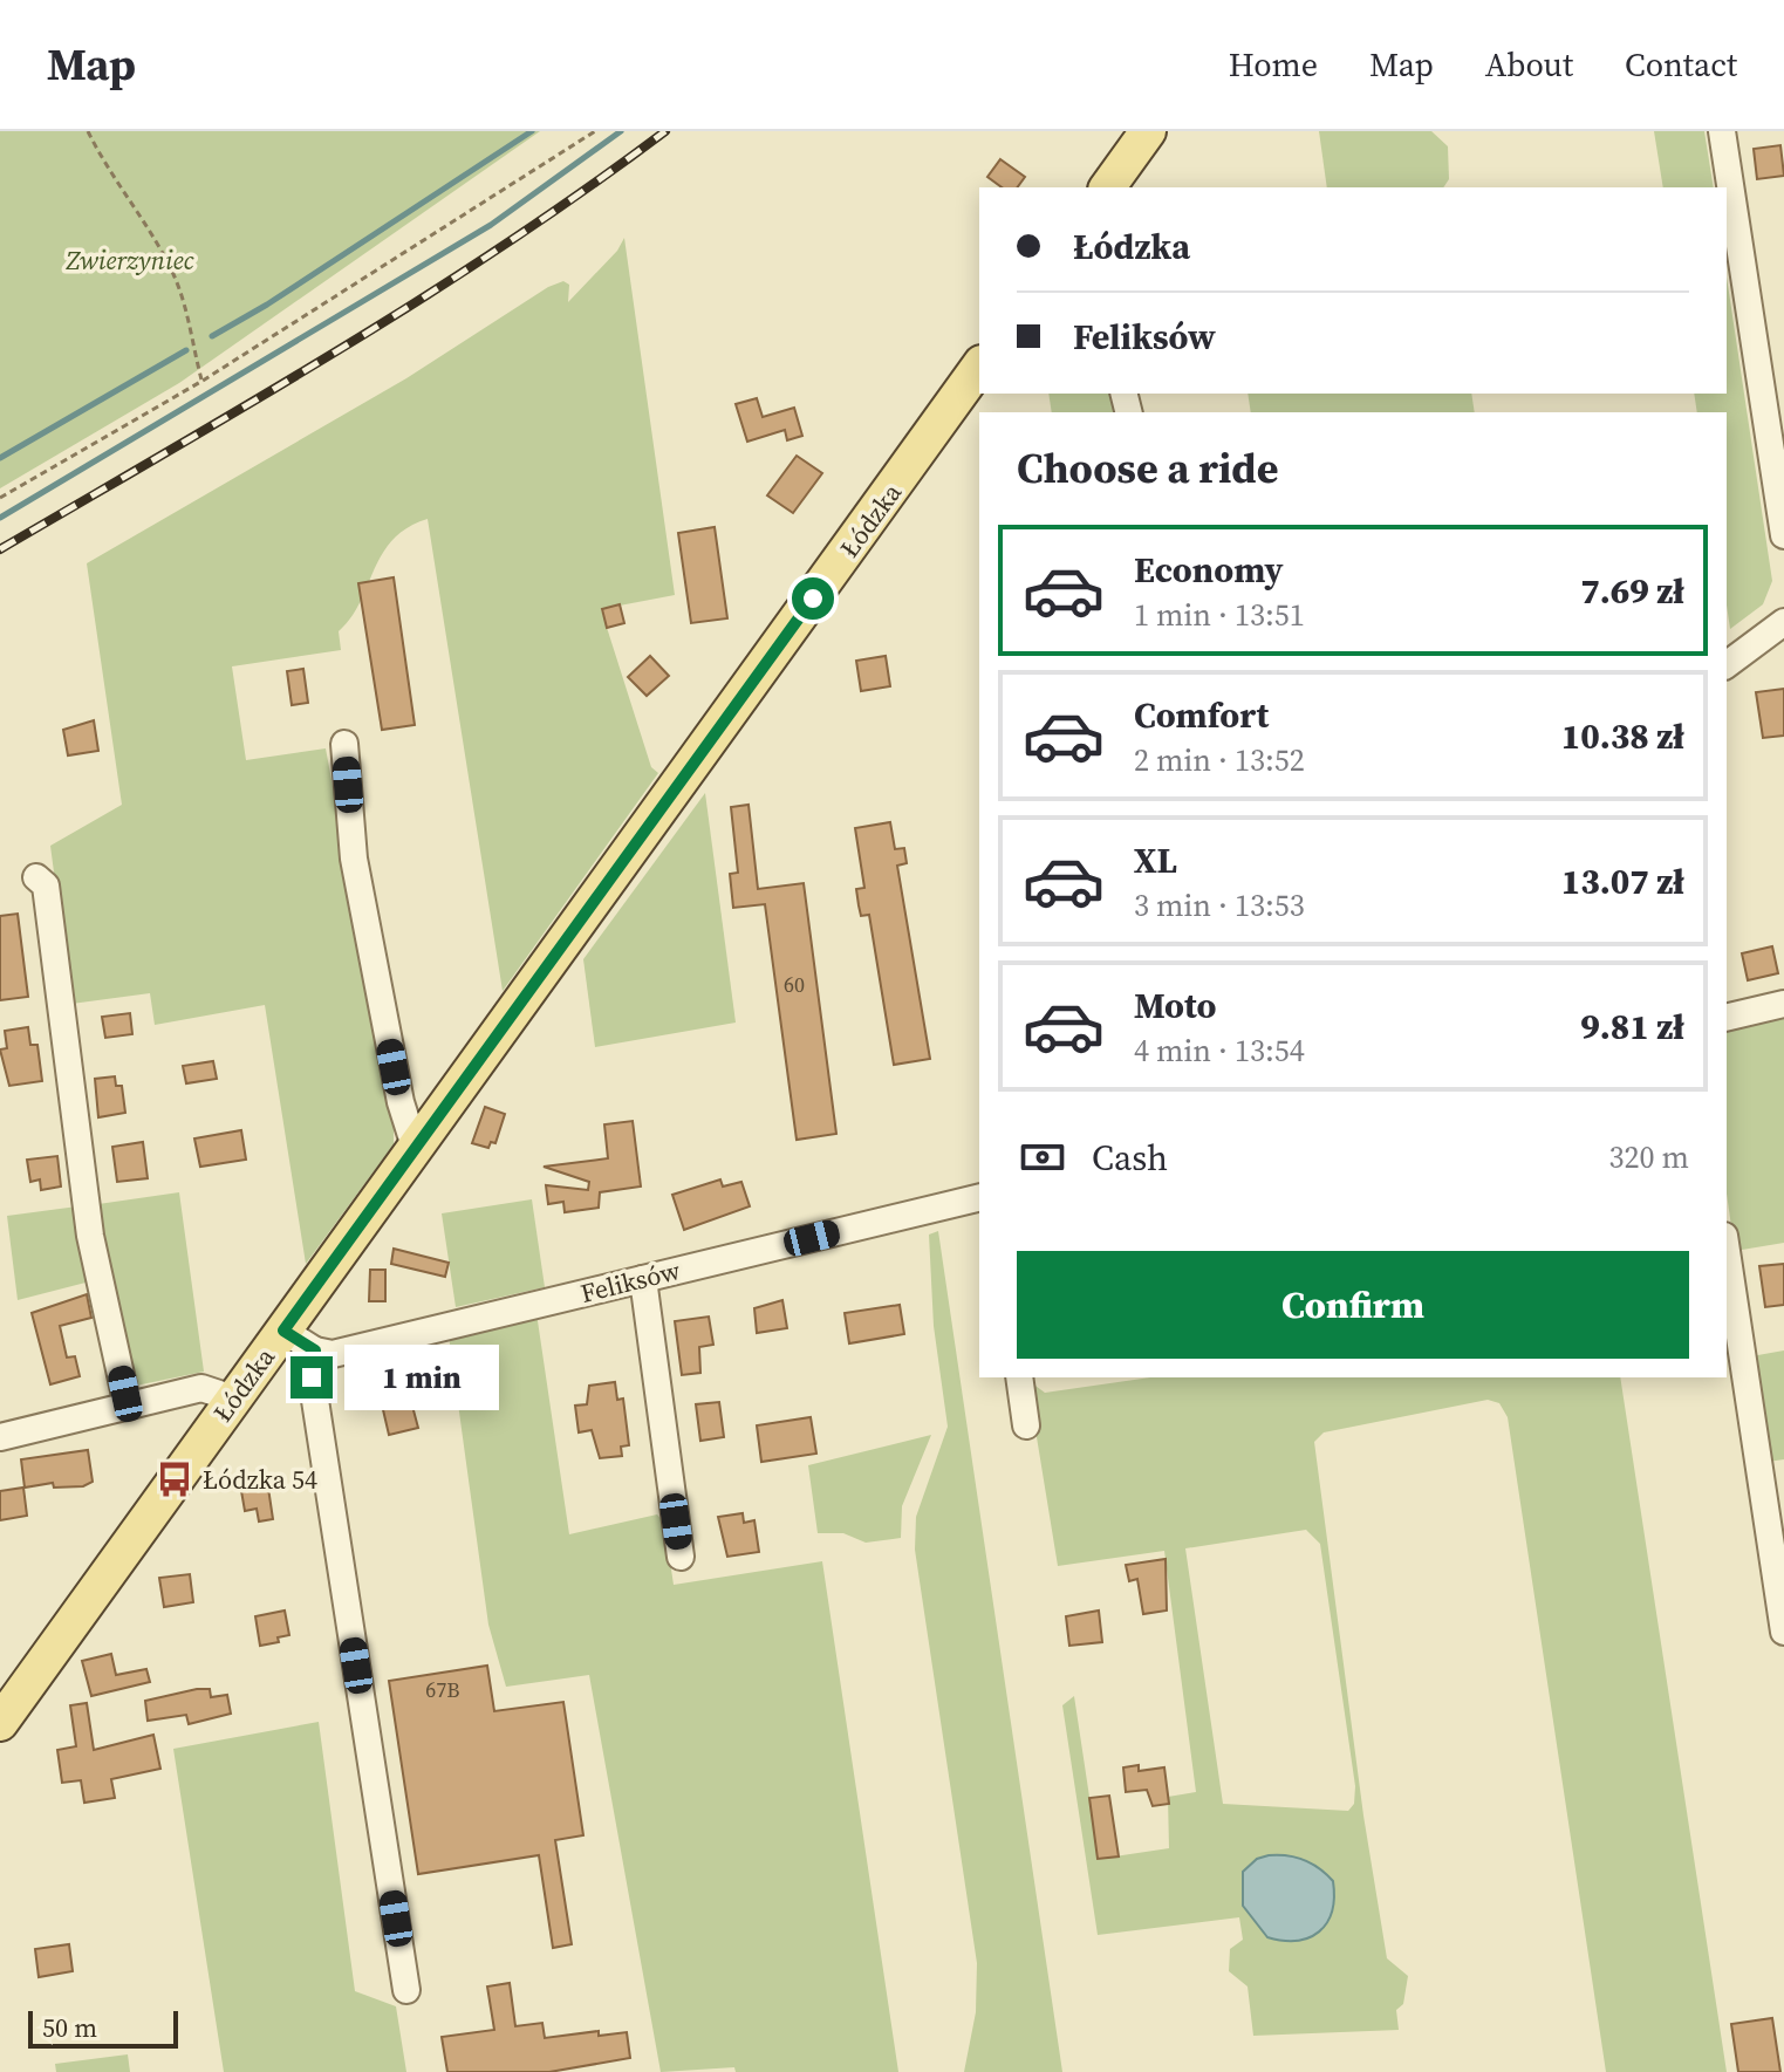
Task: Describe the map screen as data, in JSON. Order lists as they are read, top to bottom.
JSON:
{
  "streets": {
    "main road": ["Łódzka"],
    "street": ["Feliksów"]
  },
  "parks": ["Zwierzyniec"],
  "places": {
    "bus stop": ["Łódzka 54"]
  },
  "house_numbers": ["60", "67B"],
  "scale_bar": "50 m",
  "page": {
    "header": "Map",
    "nav": [
      "Home",
      "Map",
      "About",
      "Contact"
    ],
    "banner": ["Łódzka", "Feliksów"],
    "heading": "Choose a ride",
    "list": [
      {
        "name": "Economy",
        "note": "1 min · 13:51",
        "value": "7.69 zł"
      },
      {
        "name": "Comfort",
        "note": "2 min · 13:52",
        "value": "10.38 zł"
      },
      {
        "name": "XL",
        "note": "3 min · 13:53",
        "value": "13.07 zł"
      },
      {
        "name": "Moto",
        "note": "4 min · 13:54",
        "value": "9.81 zł"
      }
    ],
    "pay": ["Cash", "320 m"],
    "buttons": "Confirm",
    "bubble": "1 min",
    "scale": "50 m"
  }
}
